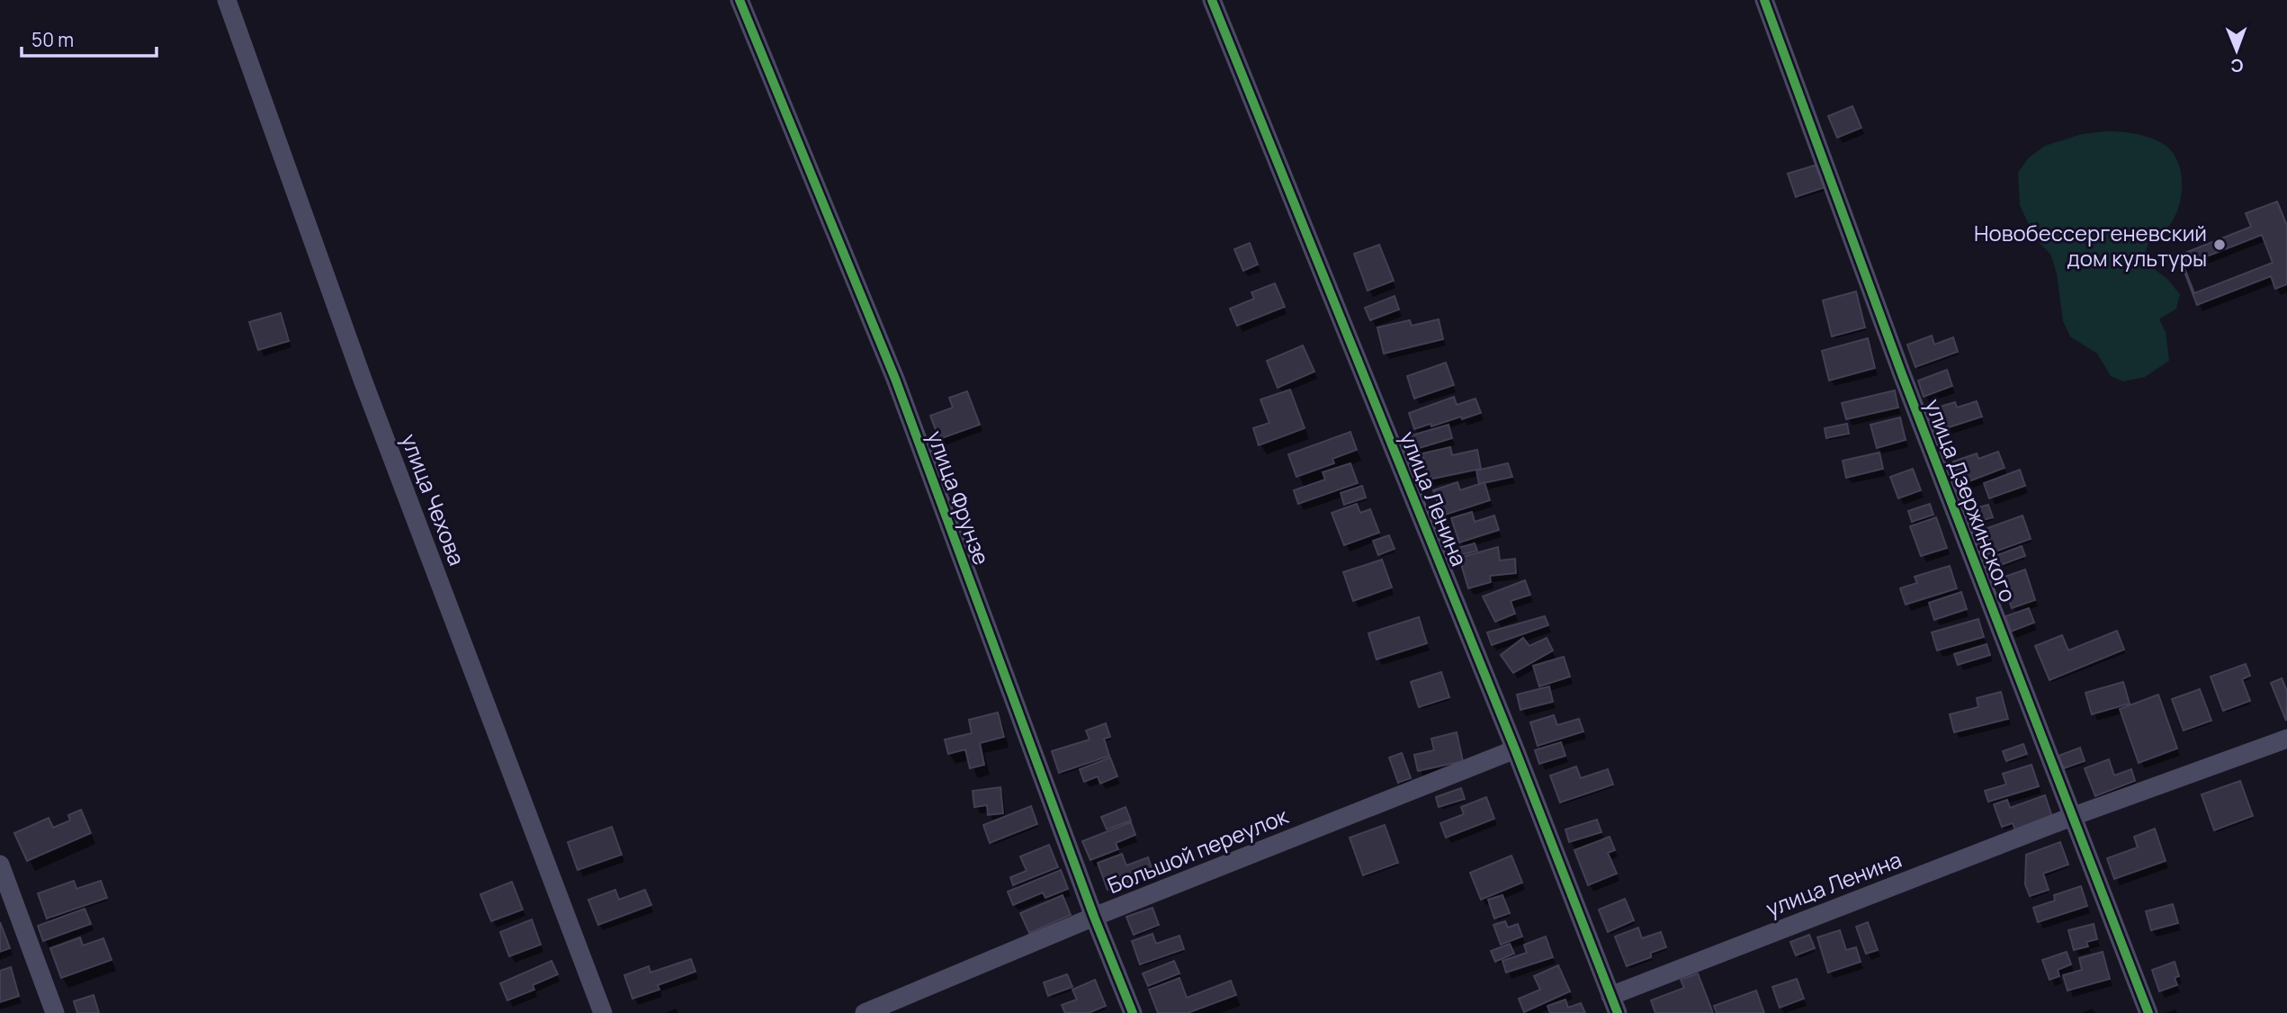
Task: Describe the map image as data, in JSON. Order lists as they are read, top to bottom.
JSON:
{
  "streets": {
    "street": [
      "улица Фрунзе",
      "улица Ленина",
      "улица Чехова",
      "улица Дзержинского",
      "Большой переулок"
    ]
  },
  "crossings": [
    ["улица Фрунзе", "Большой переулок"],
    ["улица Ленина", "улица Дзержинского"],
    ["улица Ленина", "Большой переулок"]
  ],
  "places": ["Новобессергеневский дом культуры"],
  "scale_bar": "50 m",
  "north": "bottom"
}
